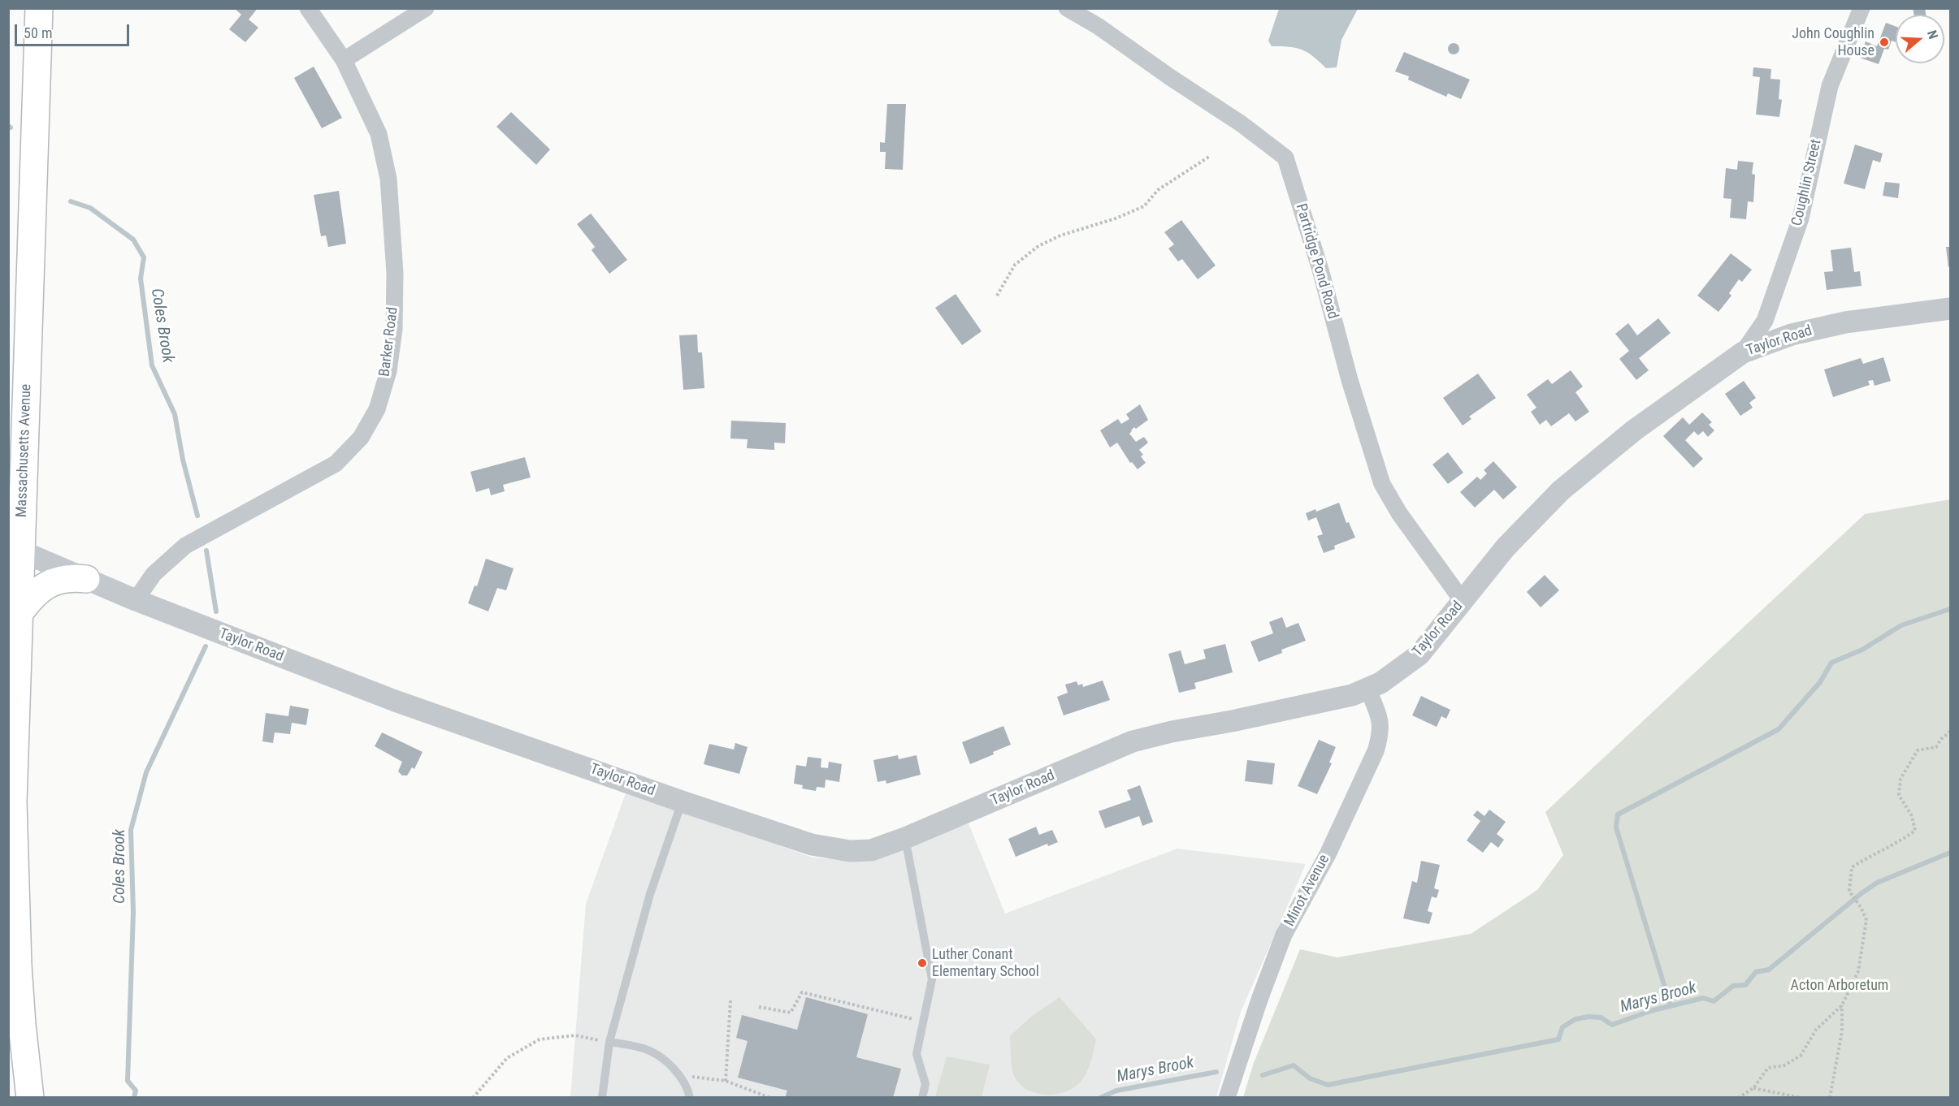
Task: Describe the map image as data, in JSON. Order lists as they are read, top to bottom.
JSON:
{
  "streets": {
    "highway": ["Massachusetts Avenue"],
    "street": [
      "Coughlin Street",
      "Partridge Pond Road",
      "Taylor Road",
      "Barker Road",
      "Minot Avenue"
    ]
  },
  "crossings": [
    ["Coughlin Street", "Taylor Road"],
    ["Partridge Pond Road", "Taylor Road"],
    ["Taylor Road", "Barker Road"],
    ["Taylor Road", "Massachusetts Avenue"],
    ["Taylor Road", "Minot Avenue"]
  ],
  "water": ["Coles Brook", "Marys Brook"],
  "parks": ["Acton Arboretum"],
  "places": ["John Coughlin House", "Luther Conant Elementary School"],
  "scale_bar": "50 m",
  "north": "right"
}
